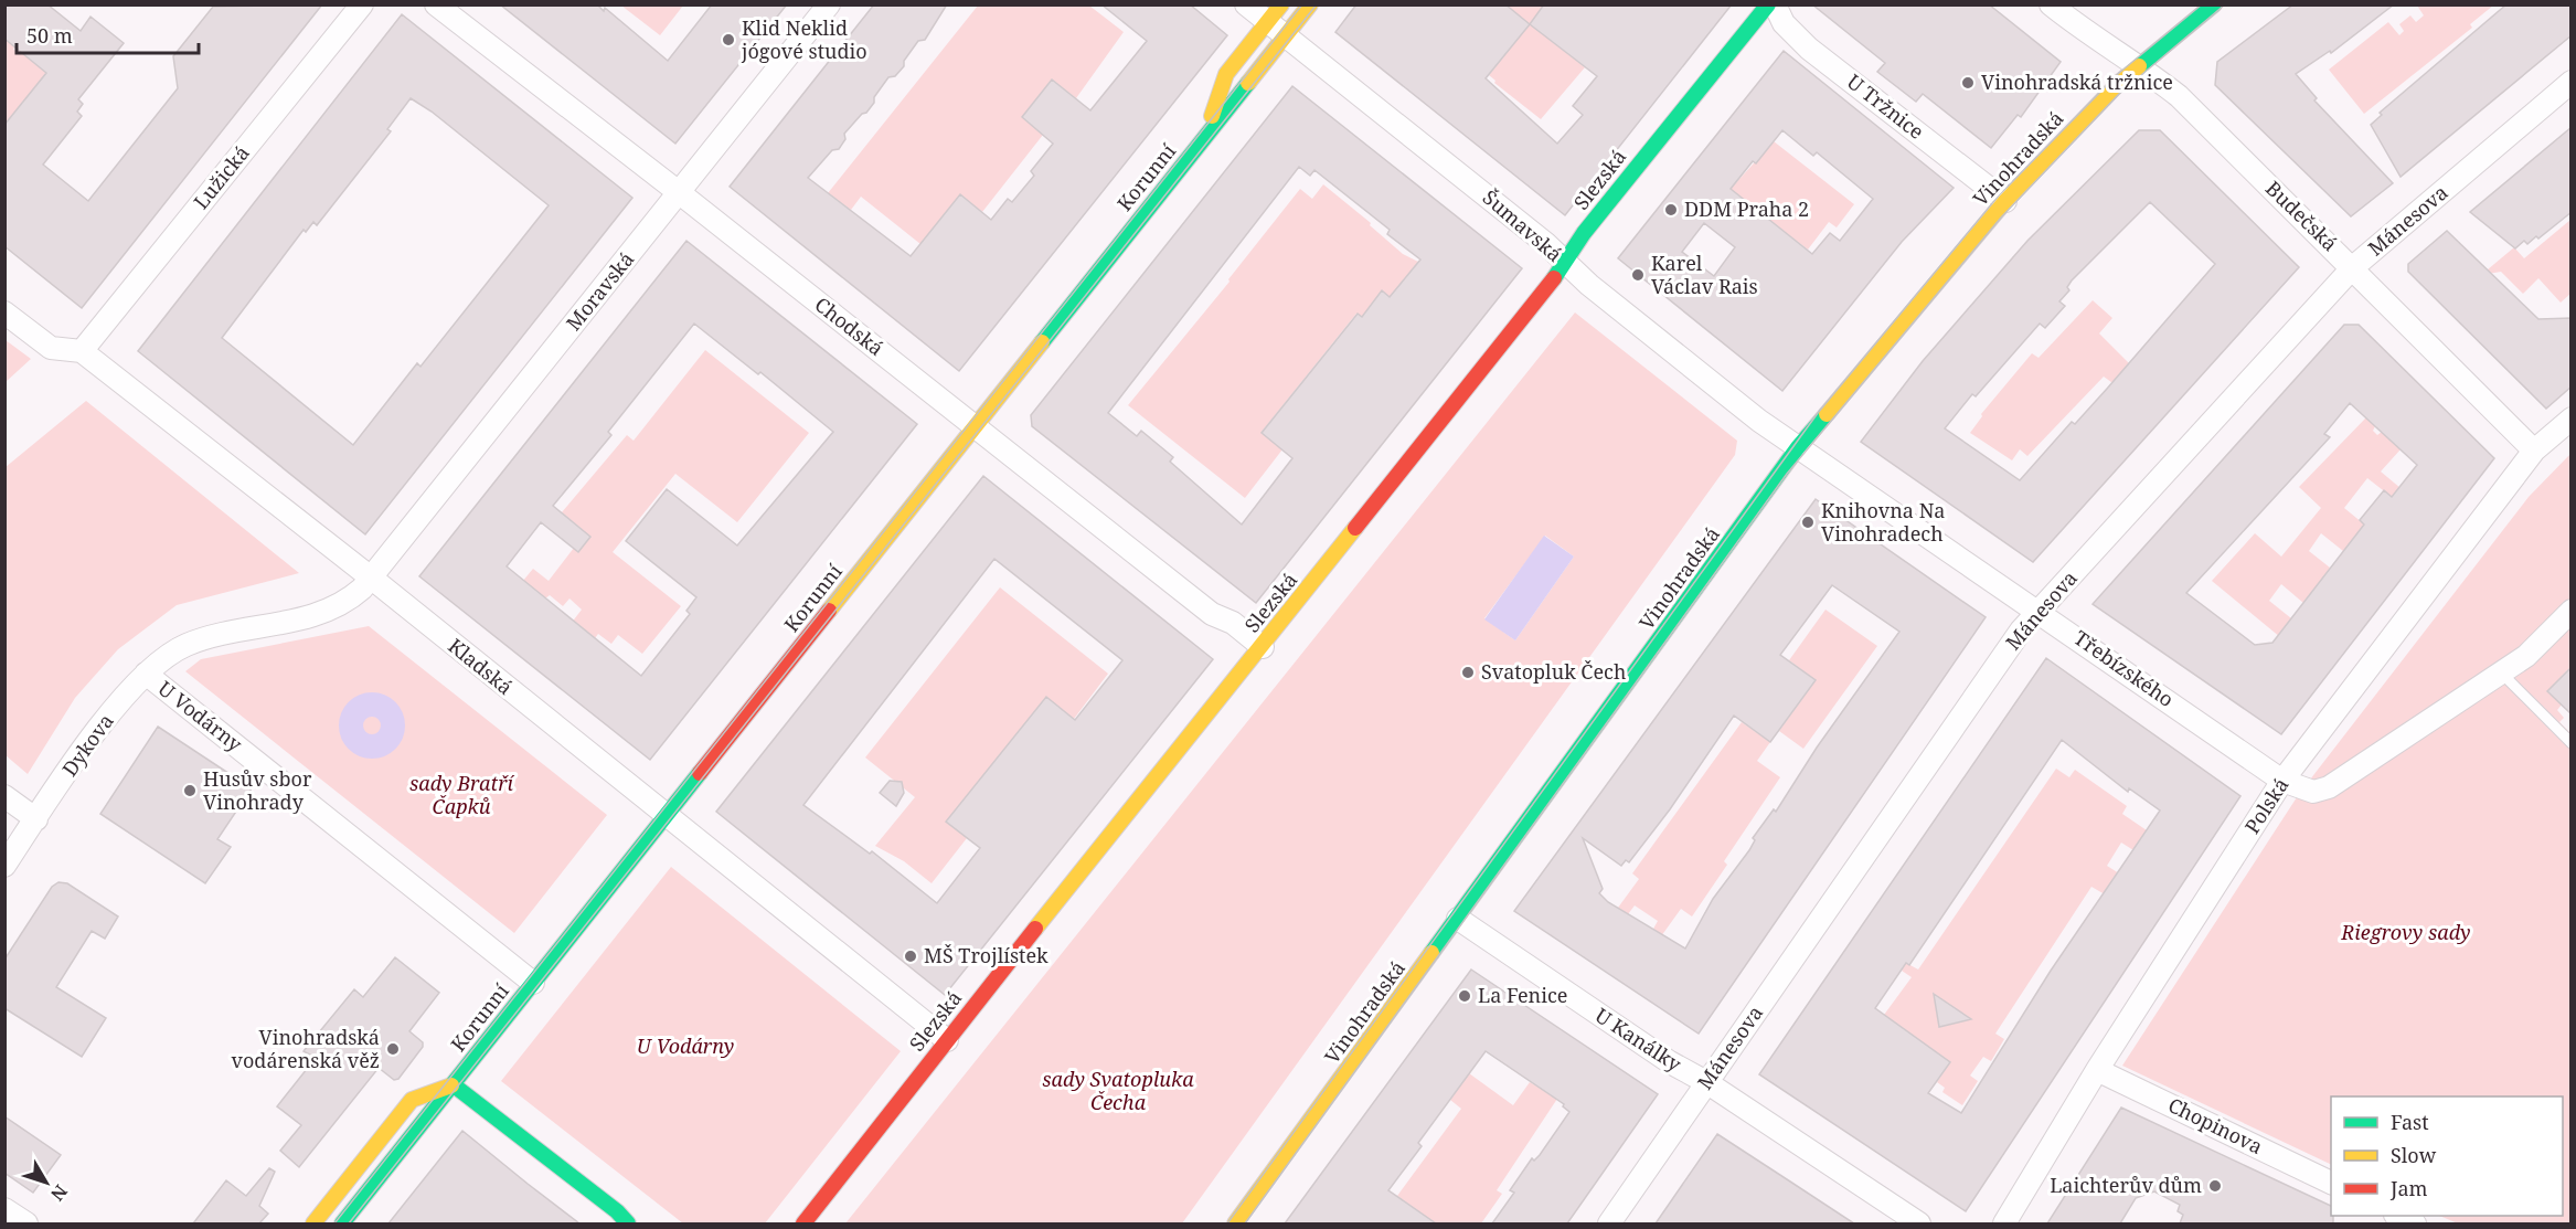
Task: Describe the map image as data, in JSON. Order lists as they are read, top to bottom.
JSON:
{
  "streets": {
    "street": [
      "U Tržnice",
      "Vinohradská",
      "Lužická",
      "Korunní",
      "Slezská",
      "Budečská",
      "Mánesova",
      "Šumavská",
      "Moravská",
      "Chodská",
      "Kladská",
      "Třebízského",
      "U Vodárny",
      "Dykova",
      "Polská",
      "U Kanálky",
      "Chopinova"
    ]
  },
  "crossings": [
    ["U Tržnice", "Vinohradská"],
    ["Vinohradská", "Budečská"],
    ["Vinohradská", "Šumavská"],
    ["Vinohradská", "Třebízského"],
    ["Vinohradská", "U Kanálky"],
    ["Lužická", "Kladská"],
    ["Korunní", "Šumavská"],
    ["Korunní", "Chodská"],
    ["Korunní", "Kladská"],
    ["Korunní", "U Vodárny"],
    ["Slezská", "Šumavská"],
    ["Slezská", "Chodská"],
    ["Slezská", "Kladská"],
    ["Budečská", "Mánesova"],
    ["Budečská", "Polská"],
    ["Mánesova", "Třebízského"],
    ["Mánesova", "U Kanálky"],
    ["Šumavská", "Třebízského"],
    ["Moravská", "Chodská"],
    ["Moravská", "Kladská"],
    ["Třebízského", "Polská"],
    ["U Vodárny", "Dykova"],
    ["Polská", "Chopinova"]
  ],
  "parks": [
    "sady Bratří Čapků",
    "Riegrovy sady",
    "U Vodárny",
    "sady Svatopluka Čecha"
  ],
  "places": [
    "Klid Neklid jógové studio",
    "Vinohradská tržnice",
    "DDM Praha 2",
    "Karel Václav Rais",
    "Knihovna Na Vinohradech",
    "Svatopluk Čech",
    "Husův sbor Vinohrady",
    "MŠ Trojlístek",
    "La Fenice",
    "Vinohradská vodárenská věž",
    "Laichterův dům"
  ],
  "legend": ["Fast", "Slow", "Jam"],
  "scale_bar": "50 m",
  "north": "bottom right"
}
